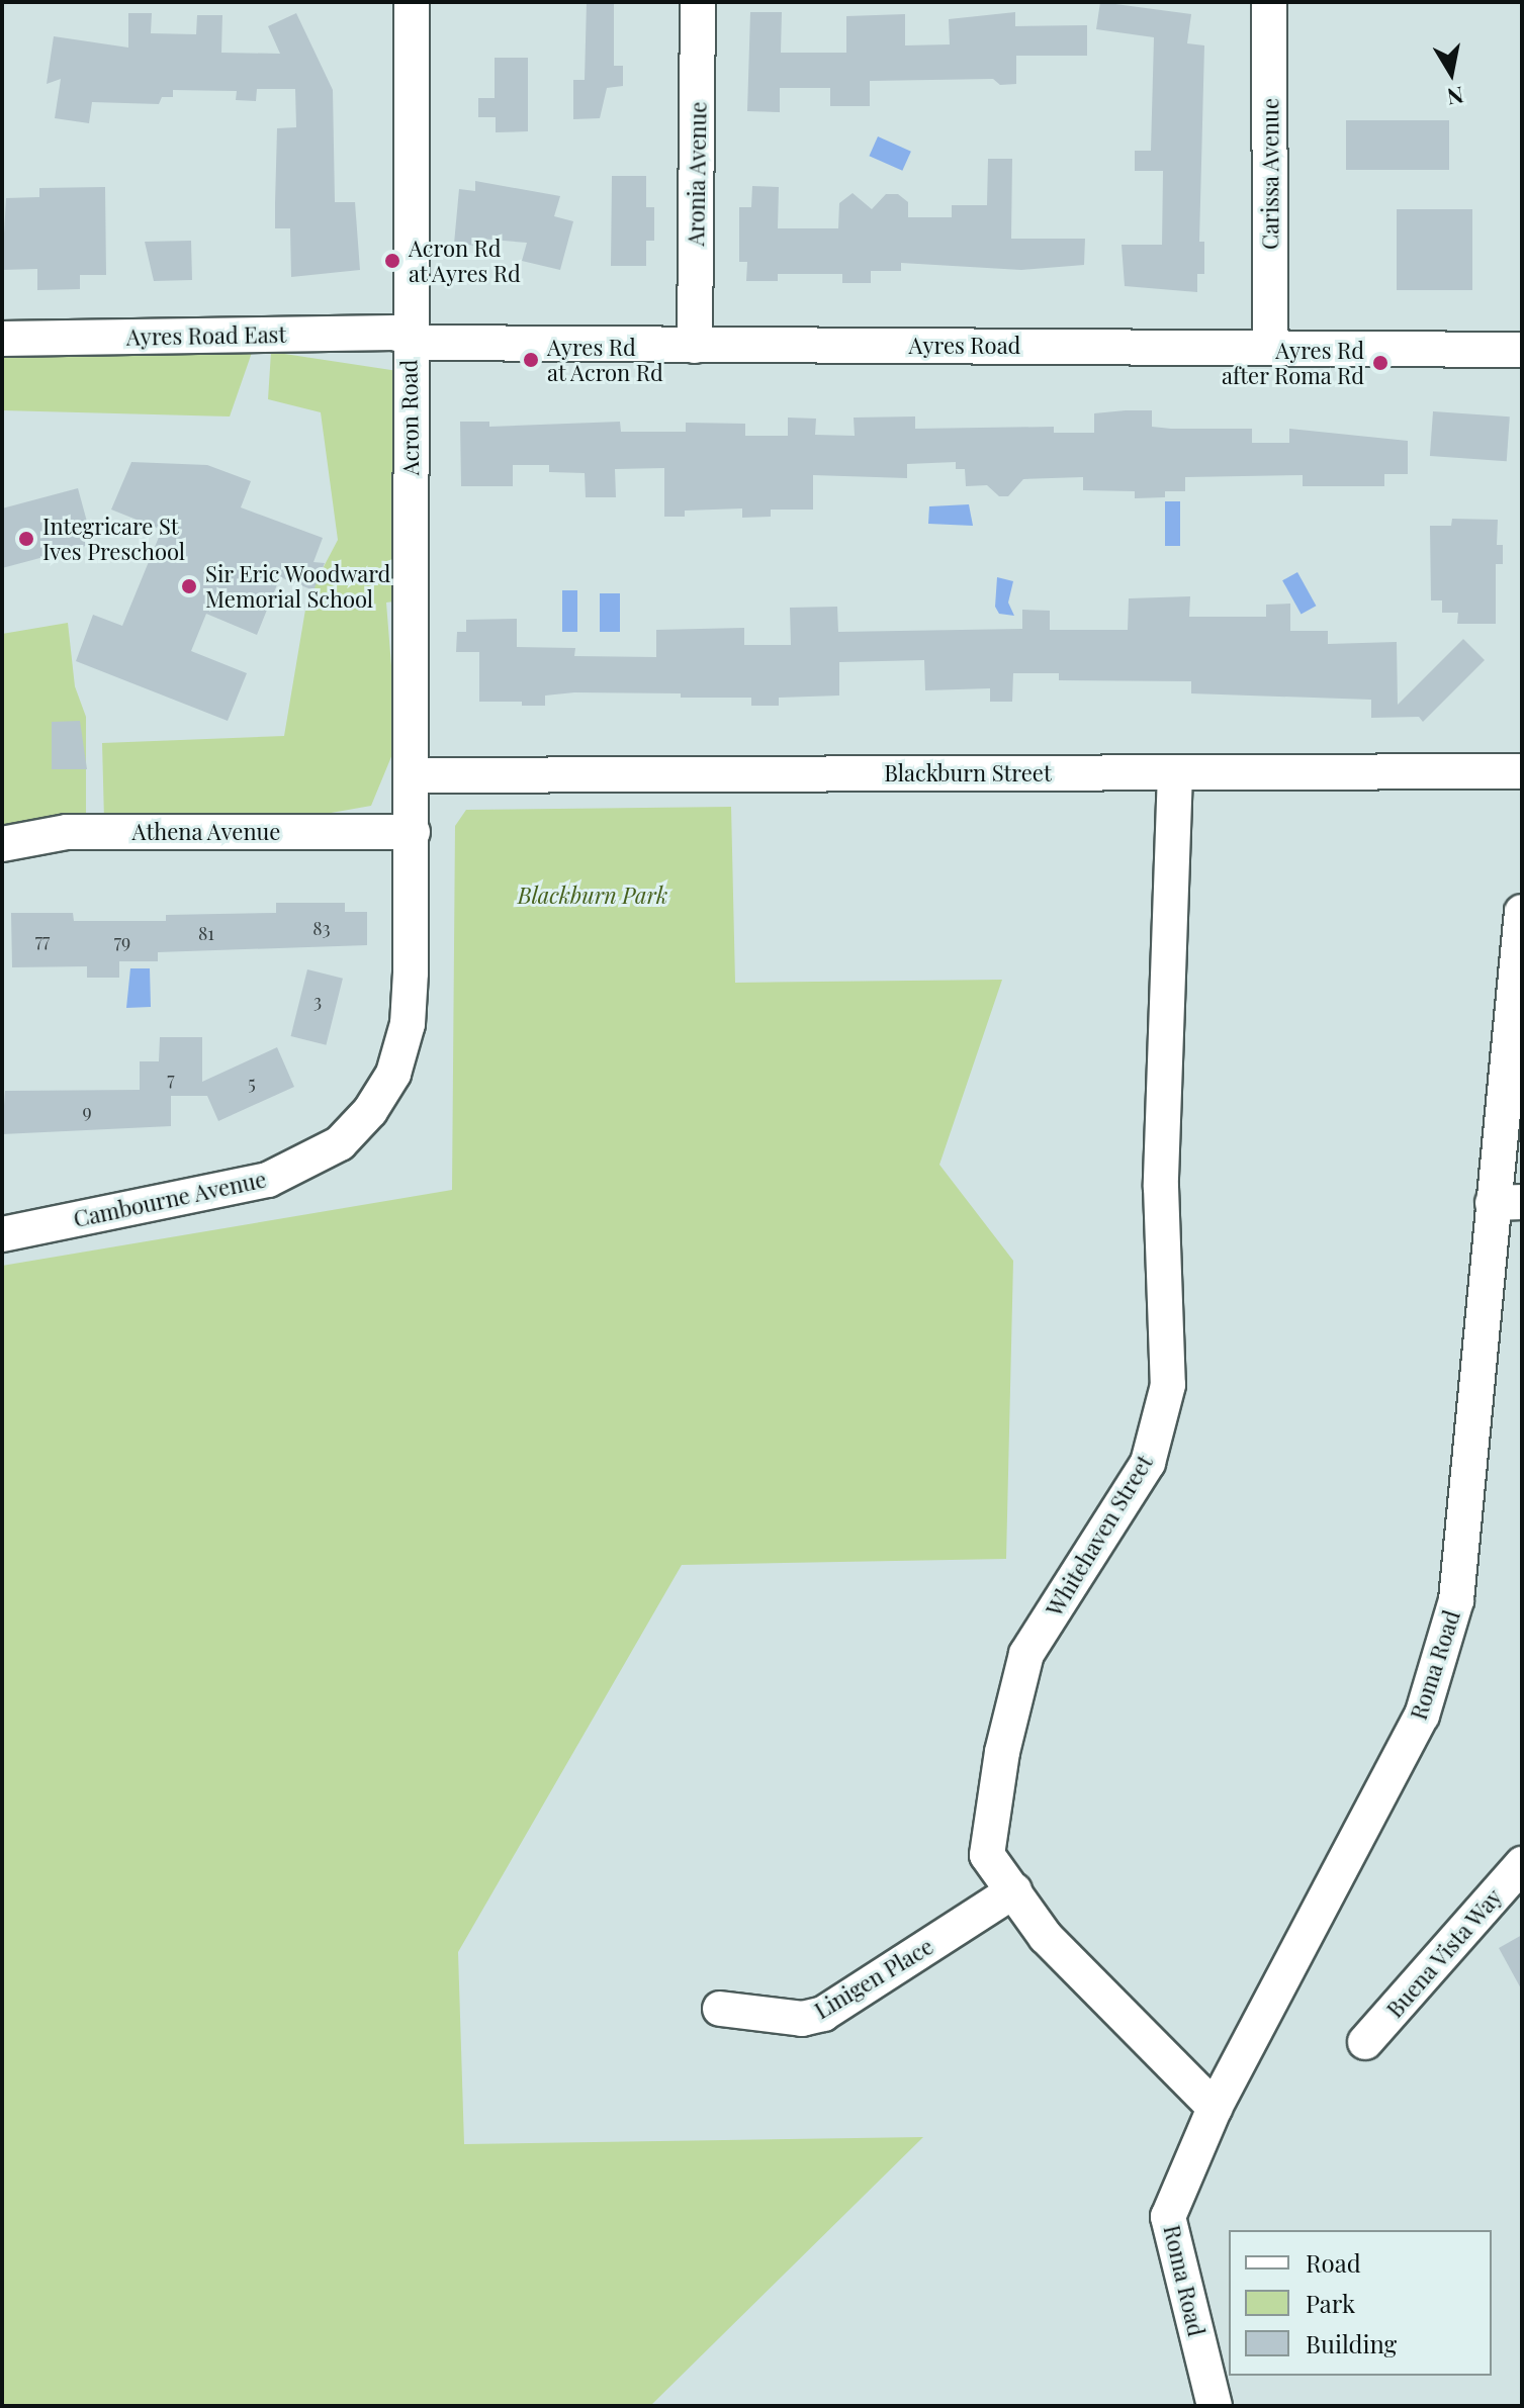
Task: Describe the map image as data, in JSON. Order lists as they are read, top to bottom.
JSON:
{
  "streets": {
    "street": [
      "Aronia Avenue",
      "Carissa Avenue",
      "Ayres Road East",
      "Ayres Road",
      "Acron Road",
      "Blackburn Street",
      "Athena Avenue",
      "Cambourne Avenue",
      "Whitehaven Street",
      "Roma Road",
      "Buena Vista Way",
      "Linigen Place"
    ]
  },
  "crossings": [
    ["Aronia Avenue", "Ayres Road"],
    ["Carissa Avenue", "Ayres Road"],
    ["Ayres Road East", "Ayres Road"],
    ["Ayres Road East", "Acron Road"],
    ["Ayres Road", "Acron Road"],
    ["Acron Road", "Blackburn Street"],
    ["Acron Road", "Athena Avenue"],
    ["Acron Road", "Cambourne Avenue"],
    ["Blackburn Street", "Whitehaven Street"],
    ["Athena Avenue", "Cambourne Avenue"],
    ["Whitehaven Street", "Roma Road"],
    ["Whitehaven Street", "Linigen Place"]
  ],
  "parks": ["Blackburn Park"],
  "places": [
    "Acron Rd at Ayres Rd",
    "Ayres Rd at Acron Rd",
    "Ayres Rd after Roma Rd",
    "Integricare St Ives Preschool",
    "Sir Eric Woodward Memorial School"
  ],
  "house_numbers": [
    "83",
    "81",
    "77",
    "79",
    "3",
    "7",
    "5",
    "9"
  ],
  "legend": ["Road", "Park", "Building"],
  "north": "bottom"
}
